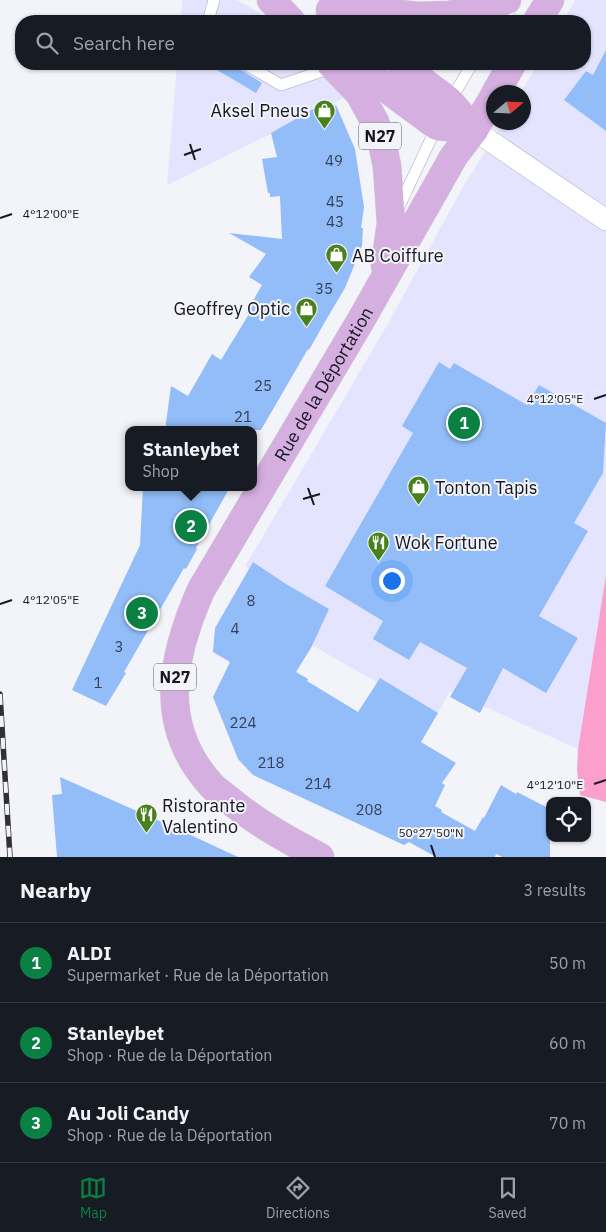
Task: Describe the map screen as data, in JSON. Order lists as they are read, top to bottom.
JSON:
{
  "streets": {
    "main road": ["N27", "Rue de la Déportation"]
  },
  "crossings": [
    ["N27", "Rue de la Déportation"]
  ],
  "places": {
    "shop": [
      "Aksel Pneus",
      "AB Coiffure",
      "Geoffrey Optic",
      "Tonton Tapis"
    ],
    "restaurant": ["Wok Fortune", "Ristorante Valentino"]
  },
  "house_numbers": [
    "49",
    "45",
    "43",
    "35",
    "25",
    "21",
    "8",
    "4",
    "3",
    "1",
    "224",
    "218",
    "214",
    "208"
  ],
  "north": "right",
  "page": {
    "search": "Search here",
    "pins": ["1", "2", "3"],
    "popup": ["Stanleybet", "Shop"],
    "heading": ["Nearby", "3 results"],
    "list": [
      {
        "mark": "1",
        "name": "ALDI",
        "note": "Supermarket · Rue de la Déportation",
        "value": "50 m"
      },
      {
        "mark": "2",
        "name": "Stanleybet",
        "note": "Shop · Rue de la Déportation",
        "value": "60 m"
      },
      {
        "mark": "3",
        "name": "Au Joli Candy",
        "note": "Shop · Rue de la Déportation",
        "value": "70 m"
      }
    ],
    "nav": ["Map", "Directions", "Saved"]
  },
  "coordinates": [
    "4°12'00\"E",
    "4°12'05\"E",
    "4°12'10\"E",
    "50°27'50\"N"
  ]
}
